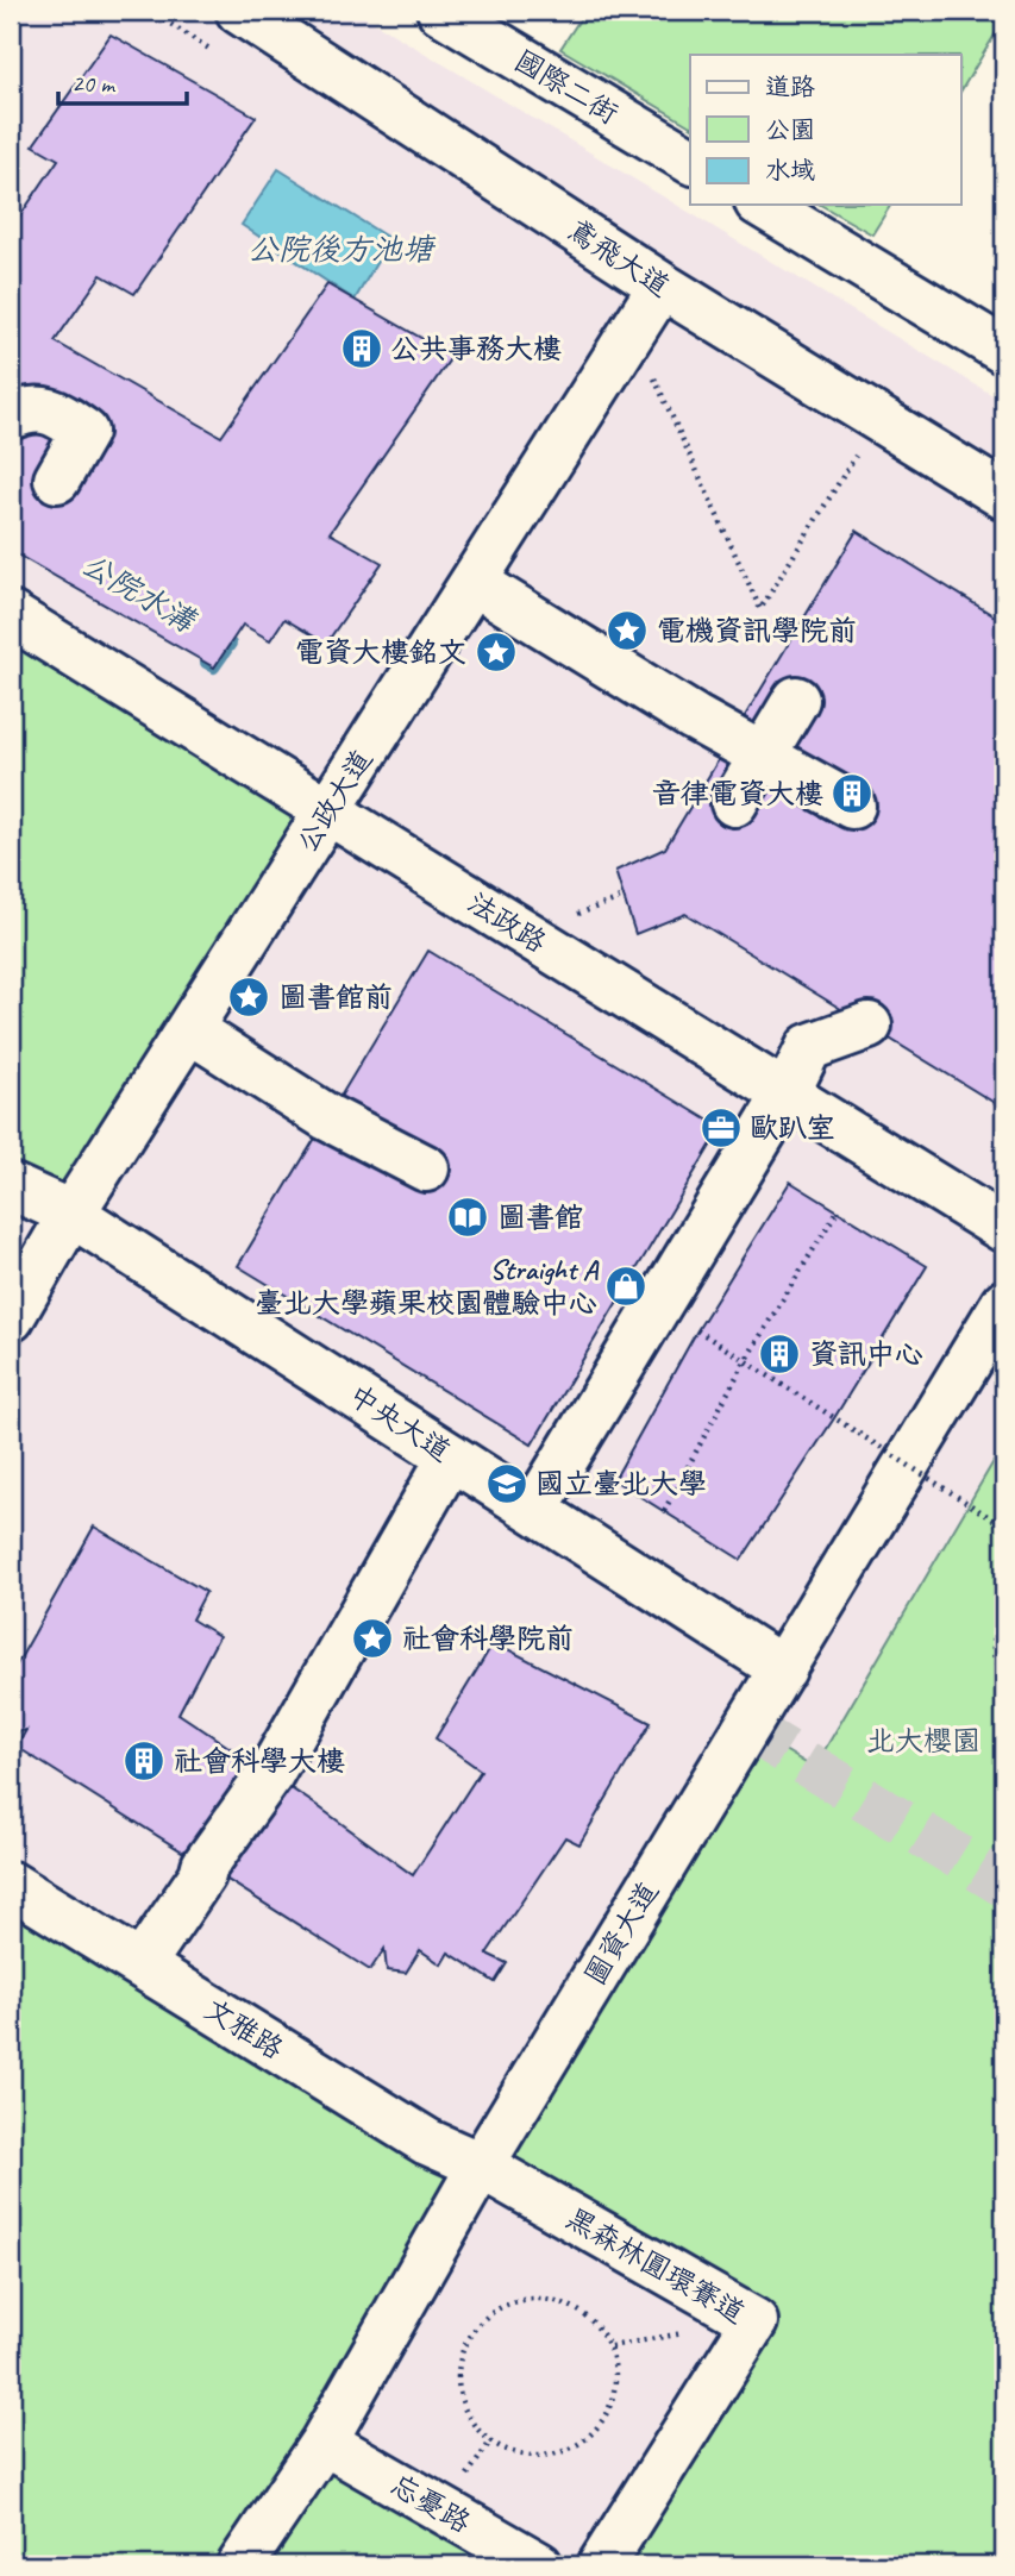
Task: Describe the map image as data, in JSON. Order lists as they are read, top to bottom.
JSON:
{
  "streets": {
    "street": [
      "國際二街",
      "鳶飛大道",
      "公政大道",
      "法政路",
      "中央大道",
      "圖資大道",
      "文雅路",
      "黑森林圓環賽道",
      "忘憂路"
    ]
  },
  "crossings": [
    ["鳶飛大道", "公政大道"],
    ["公政大道", "法政路"],
    ["公政大道", "中央大道"],
    ["中央大道", "圖資大道"],
    ["圖資大道", "文雅路"],
    ["圖資大道", "黑森林圓環賽道"],
    ["圖資大道", "忘憂路"],
    ["文雅路", "黑森林圓環賽道"]
  ],
  "water": ["公院後方池塘", "公院水溝"],
  "parks": ["北大櫻園"],
  "places": {
    "building": [
      "公共事務大樓",
      "音律電資大樓",
      "資訊中心",
      "社會科學大樓"
    ],
    "place": [
      "電機資訊學院前",
      "電資大樓銘文",
      "圖書館前",
      "社會科學院前"
    ],
    "office": ["歐趴室"],
    "library": ["圖書館"],
    "shop": ["Straight A 臺北大學蘋果校園體驗中心"],
    "school or university": ["國立臺北大學"]
  },
  "legend": ["道路", "公園", "水域"],
  "scale_bar": "20 m"
}
